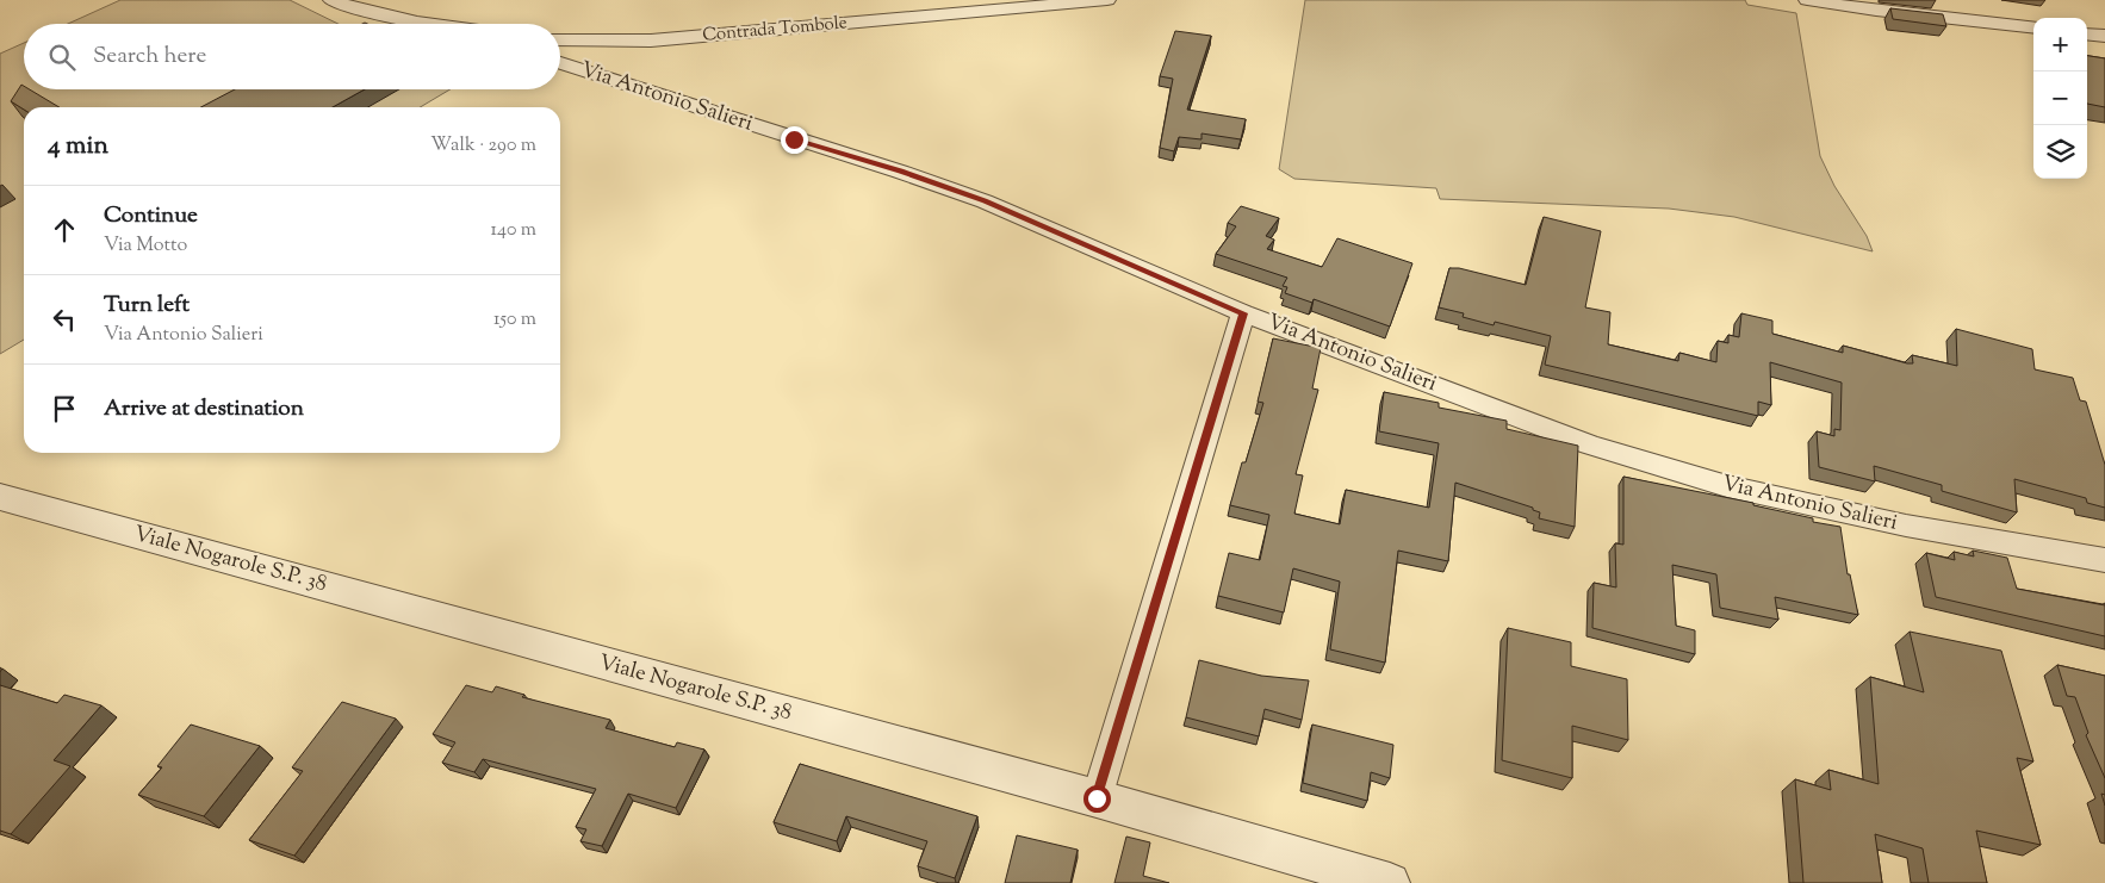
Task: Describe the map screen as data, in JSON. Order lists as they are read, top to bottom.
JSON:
{
  "streets": {
    "street": ["Contrada Tombole", "Via Antonio Salieri", "Viale Nogarole S.P. 38"]
  },
  "page": {
    "map_buttons": ["+", "−"],
    "search": "Search here",
    "heading": ["4 min", "Walk · 290 m"],
    "list": [
      ["Continue", "Via Motto", "140 m"],
      ["Turn left", "Via Antonio Salieri", "150 m"],
      "Arrive at destination"
    ]
  }
}
